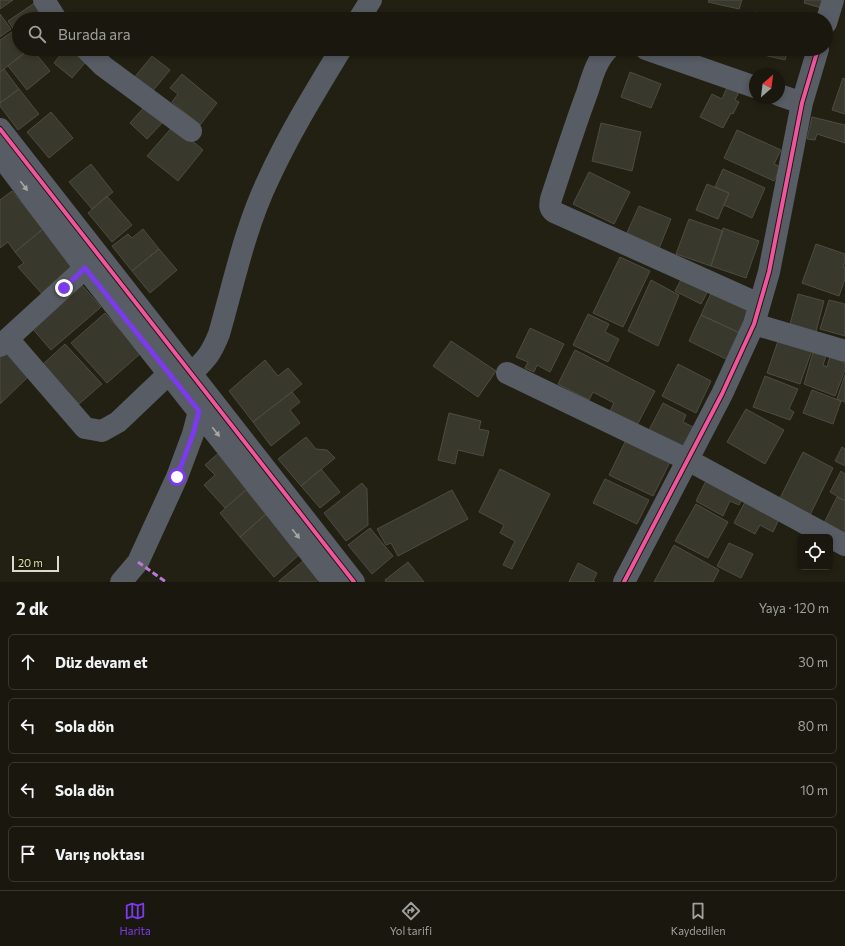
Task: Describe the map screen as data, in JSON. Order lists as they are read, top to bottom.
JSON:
{
  "scale_bar": "20 m",
  "north": "top right",
  "page": {
    "search": "Burada ara",
    "scale": "20 m",
    "heading": ["2 dk", "Yaya · 120 m"],
    "list": [
      ["Düz devam et", "30 m"],
      ["Sola dön", "80 m"],
      ["Sola dön", "10 m"],
      "Varış noktası"
    ],
    "nav": ["Harita", "Yol tarifi", "Kaydedilen"]
  }
}
